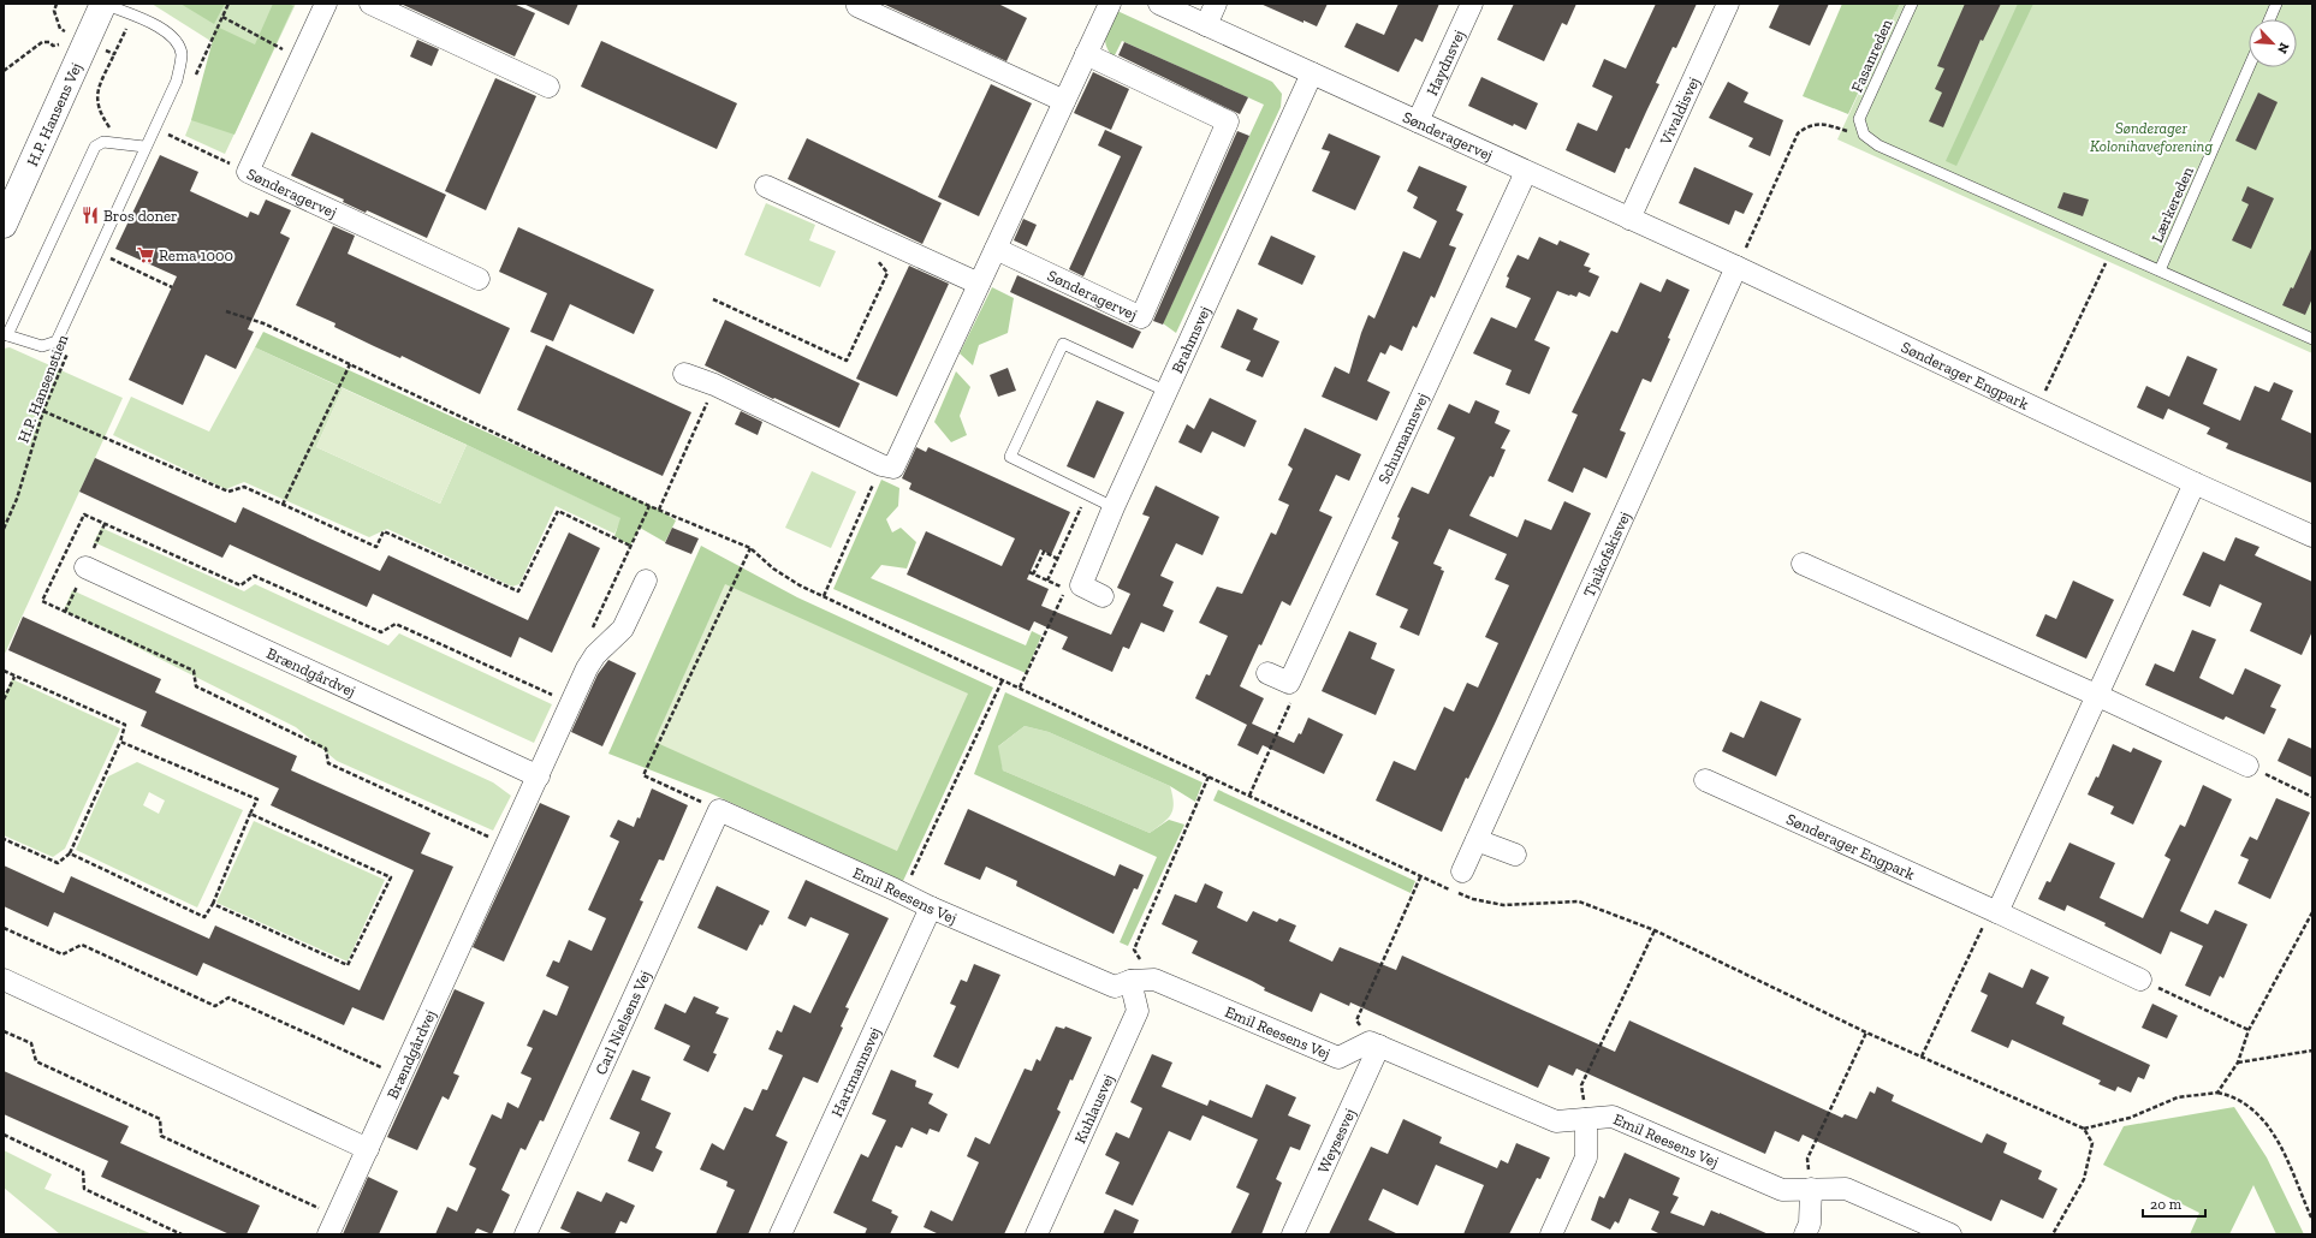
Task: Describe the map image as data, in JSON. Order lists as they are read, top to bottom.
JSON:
{
  "streets": {
    "street": [
      "Haydnsvej",
      "Vivaldisvej",
      "H.P. Hansens Vej",
      "Sønderagervej",
      "Brahmsvej",
      "Sønderager Engpark",
      "Schumannsvej",
      "Tjaikofskisvej",
      "Brændgårdvej",
      "Emil Reesens Vej",
      "Carl Nielsens Vej",
      "Hartmannsvej",
      "Kuhlausvej",
      "Weysesvej"
    ],
    "lane": ["Fasanreden", "Lærkereden"],
    "path": ["H.P. Hansenstien"]
  },
  "crossings": [
    ["Haydnsvej", "Sønderagervej"],
    ["Vivaldisvej", "Sønderagervej"],
    ["Sønderagervej", "Brahmsvej"],
    ["Sønderagervej", "Sønderager Engpark"],
    ["Sønderagervej", "Schumannsvej"],
    ["Sønderagervej", "Tjaikofskisvej"],
    ["Sønderager Engpark", "Tjaikofskisvej"],
    ["Emil Reesens Vej", "Carl Nielsens Vej"],
    ["Emil Reesens Vej", "Hartmannsvej"],
    ["Emil Reesens Vej", "Kuhlausvej"],
    ["Emil Reesens Vej", "Weysesvej"]
  ],
  "parks": ["Sønderager Kolonihaveforening"],
  "places": {
    "restaurant": ["Bros doner"],
    "supermarket": ["Rema 1000"]
  },
  "scale_bar": "20 m",
  "north": "bottom right"
}
